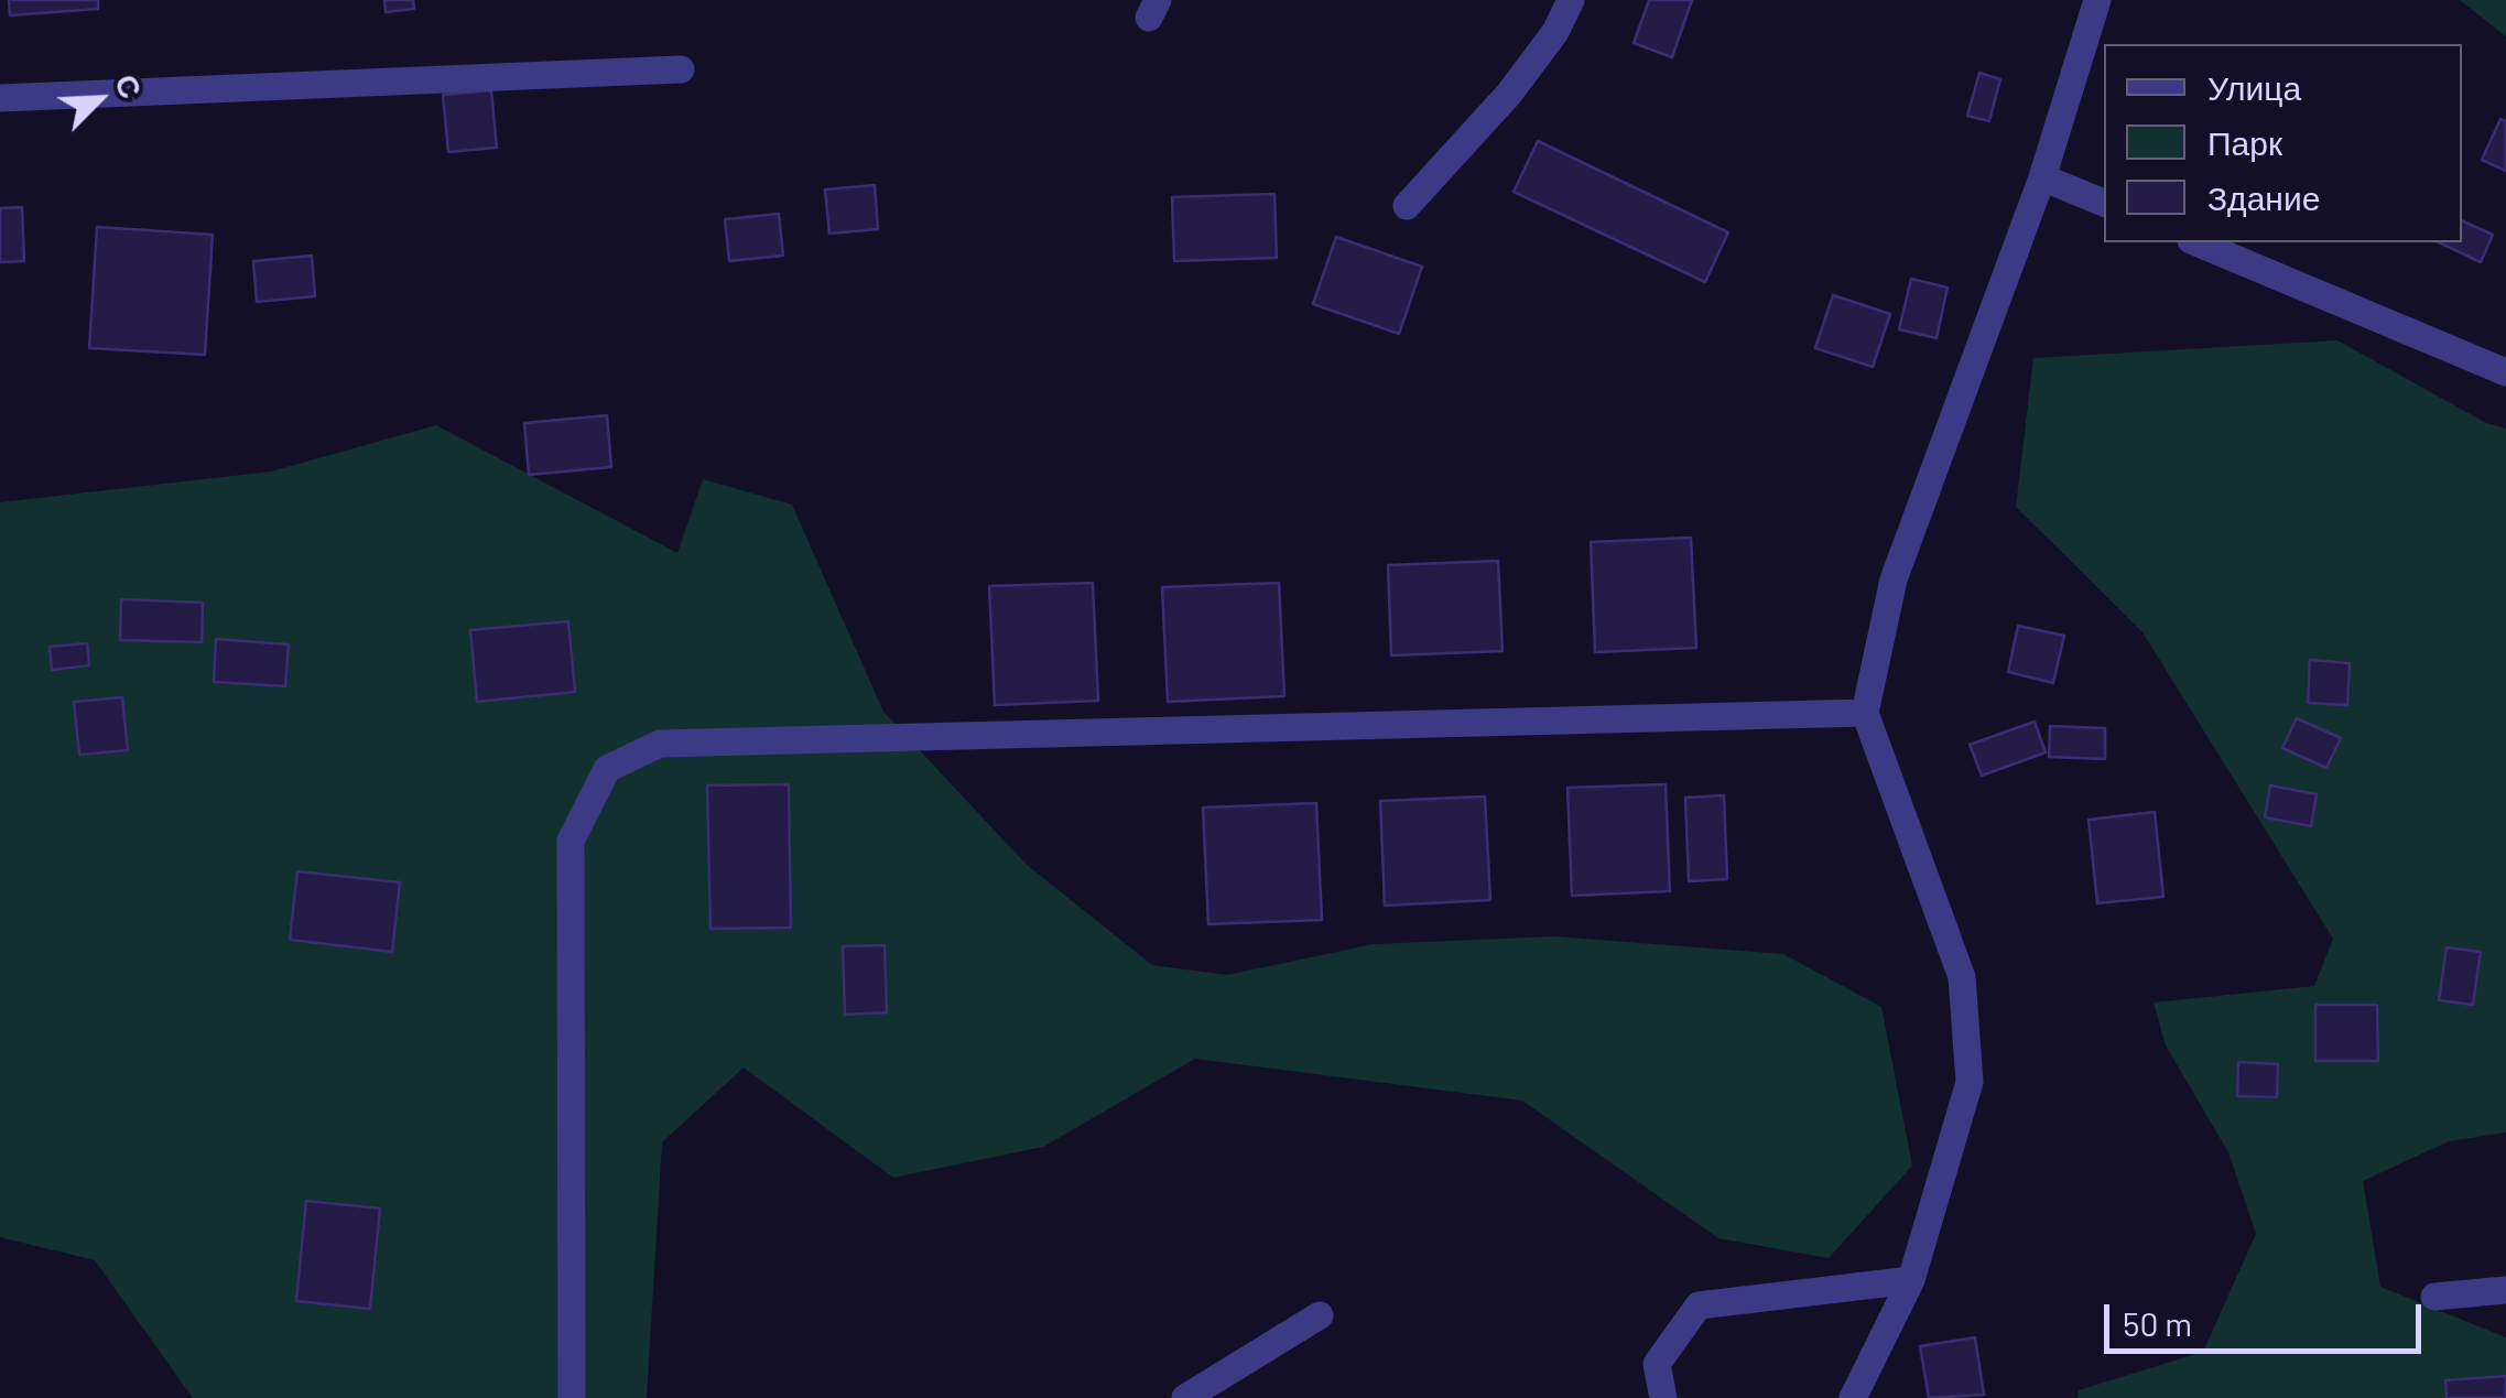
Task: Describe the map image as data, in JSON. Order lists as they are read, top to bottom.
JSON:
{
  "legend": ["Улица", "Парк", "Здание"],
  "scale_bar": "50 m",
  "north": "top right"
}
